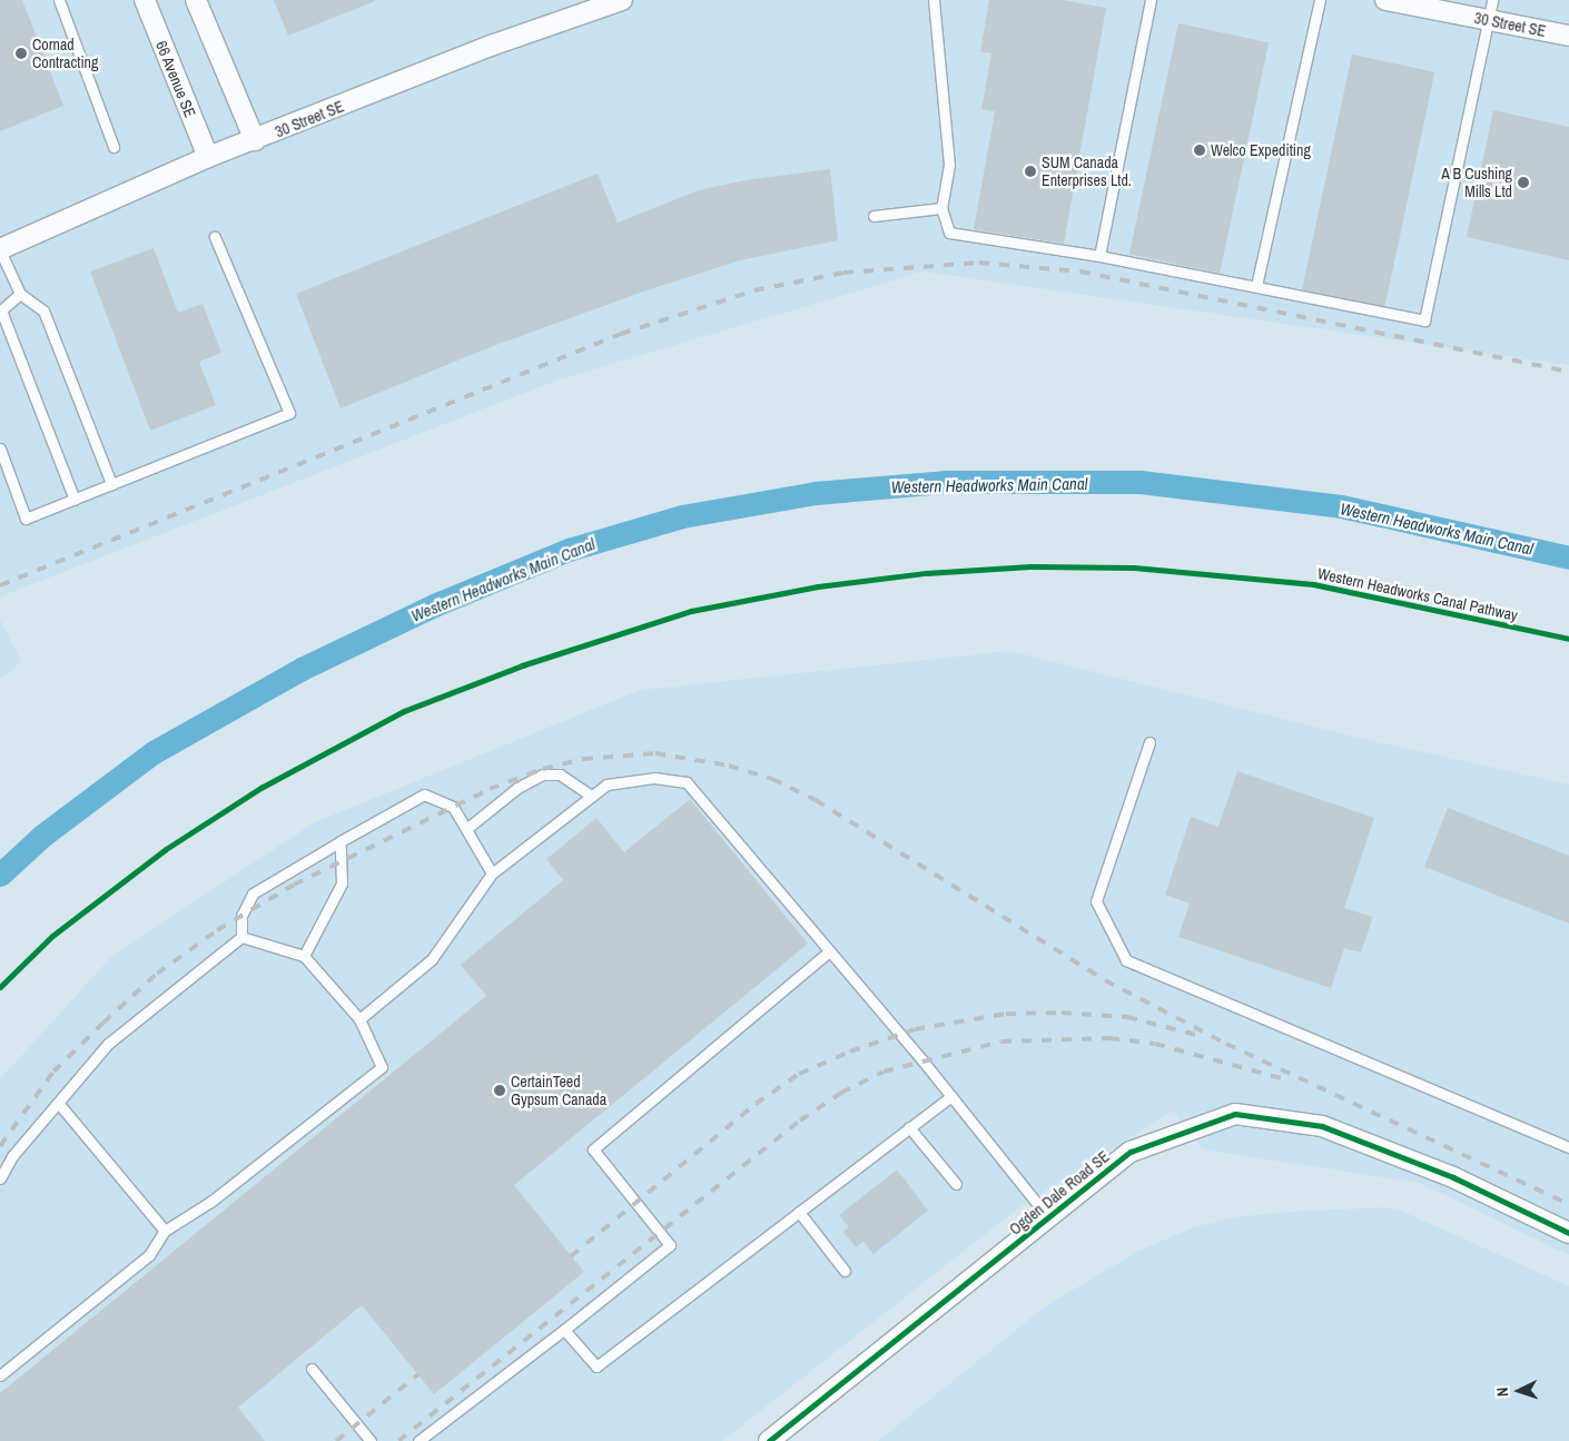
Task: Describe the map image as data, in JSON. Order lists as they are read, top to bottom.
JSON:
{
  "streets": {
    "street": ["30 Street SE", "66 Avenue SE", "Ogden Dale Road SE"],
    "cycle path": ["Western Headworks Canal Pathway"]
  },
  "crossings": [
    ["30 Street SE", "66 Avenue SE"]
  ],
  "water": ["Western Headworks Main Canal"],
  "places": [
    "Cornad Contracting",
    "Welco Expediting",
    "SUM Canada Enterprises Ltd.",
    "A B Cushing Mills Ltd",
    "CertainTeed Gypsum Canada"
  ],
  "north": "left"
}
